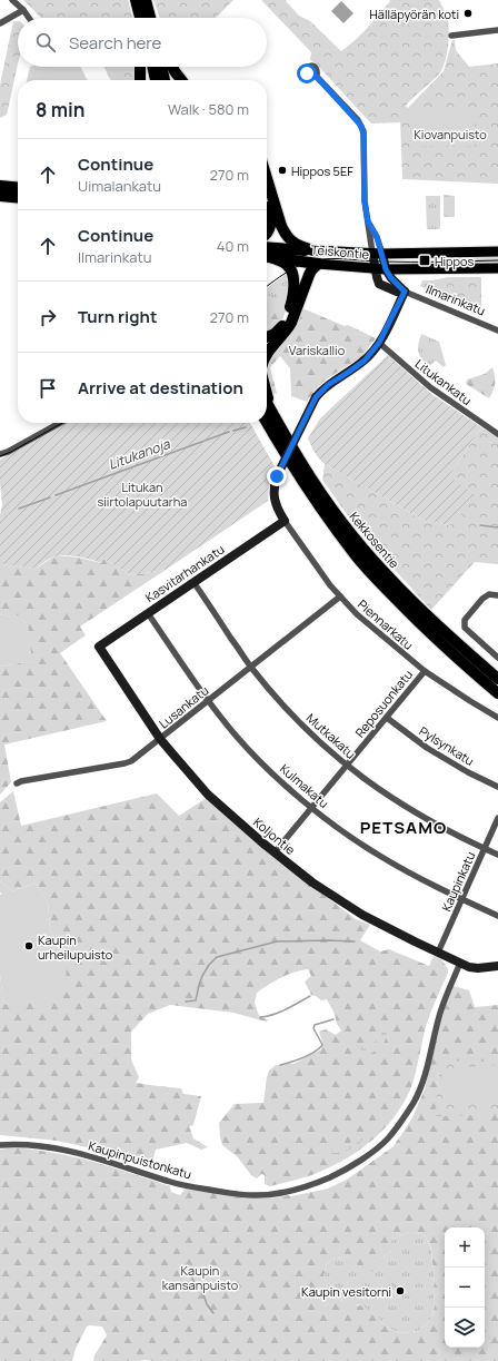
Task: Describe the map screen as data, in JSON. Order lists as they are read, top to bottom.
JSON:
{
  "streets": {
    "highway": ["Teiskontie", "Kekkosentie"],
    "street": [
      "Ilmarinkatu",
      "Litukankatu",
      "Kasvitarhankatu",
      "Piennarkatu",
      "Reposuonkatu",
      "Lusankatu",
      "Mutkakatu",
      "Pylsynkatu",
      "Kulmakatu",
      "Koljontie",
      "Kaupinkatu",
      "Kaupinpuistonkatu"
    ]
  },
  "crossings": [
    ["Teiskontie", "Ilmarinkatu"],
    ["Kasvitarhankatu", "Piennarkatu"],
    ["Kasvitarhankatu", "Mutkakatu"],
    ["Kasvitarhankatu", "Kulmakatu"],
    ["Kasvitarhankatu", "Koljontie"],
    ["Piennarkatu", "Reposuonkatu"],
    ["Piennarkatu", "Lusankatu"],
    ["Reposuonkatu", "Mutkakatu"],
    ["Reposuonkatu", "Pylsynkatu"],
    ["Reposuonkatu", "Kulmakatu"],
    ["Reposuonkatu", "Koljontie"],
    ["Lusankatu", "Mutkakatu"],
    ["Lusankatu", "Kulmakatu"],
    ["Lusankatu", "Koljontie"],
    ["Mutkakatu", "Kaupinkatu"],
    ["Kulmakatu", "Kaupinkatu"],
    ["Koljontie", "Kaupinkatu"],
    ["Koljontie", "Kaupinpuistonkatu"]
  ],
  "districts": ["PETSAMO"],
  "water": ["Litukanoja"],
  "parks": [
    "Kiovanpuisto",
    "Variskallio",
    "Litukan siirtolapuutarha",
    "Kaupin kansanpuisto"
  ],
  "places": {
    "other": [
      "Hälläpyörän koti",
      "Hippos 5EF",
      "Kaupin urheilupuisto",
      "Kaupin vesitorni"
    ],
    "transit": ["Hippos"]
  },
  "page": {
    "search": "Search here",
    "heading": ["8 min", "Walk · 580 m"],
    "list": [
      ["Continue", "Uimalankatu", "270 m"],
      ["Continue", "Ilmarinkatu", "40 m"],
      ["Turn right", "270 m"],
      "Arrive at destination"
    ],
    "map_buttons": ["+", "−"]
  }
}
